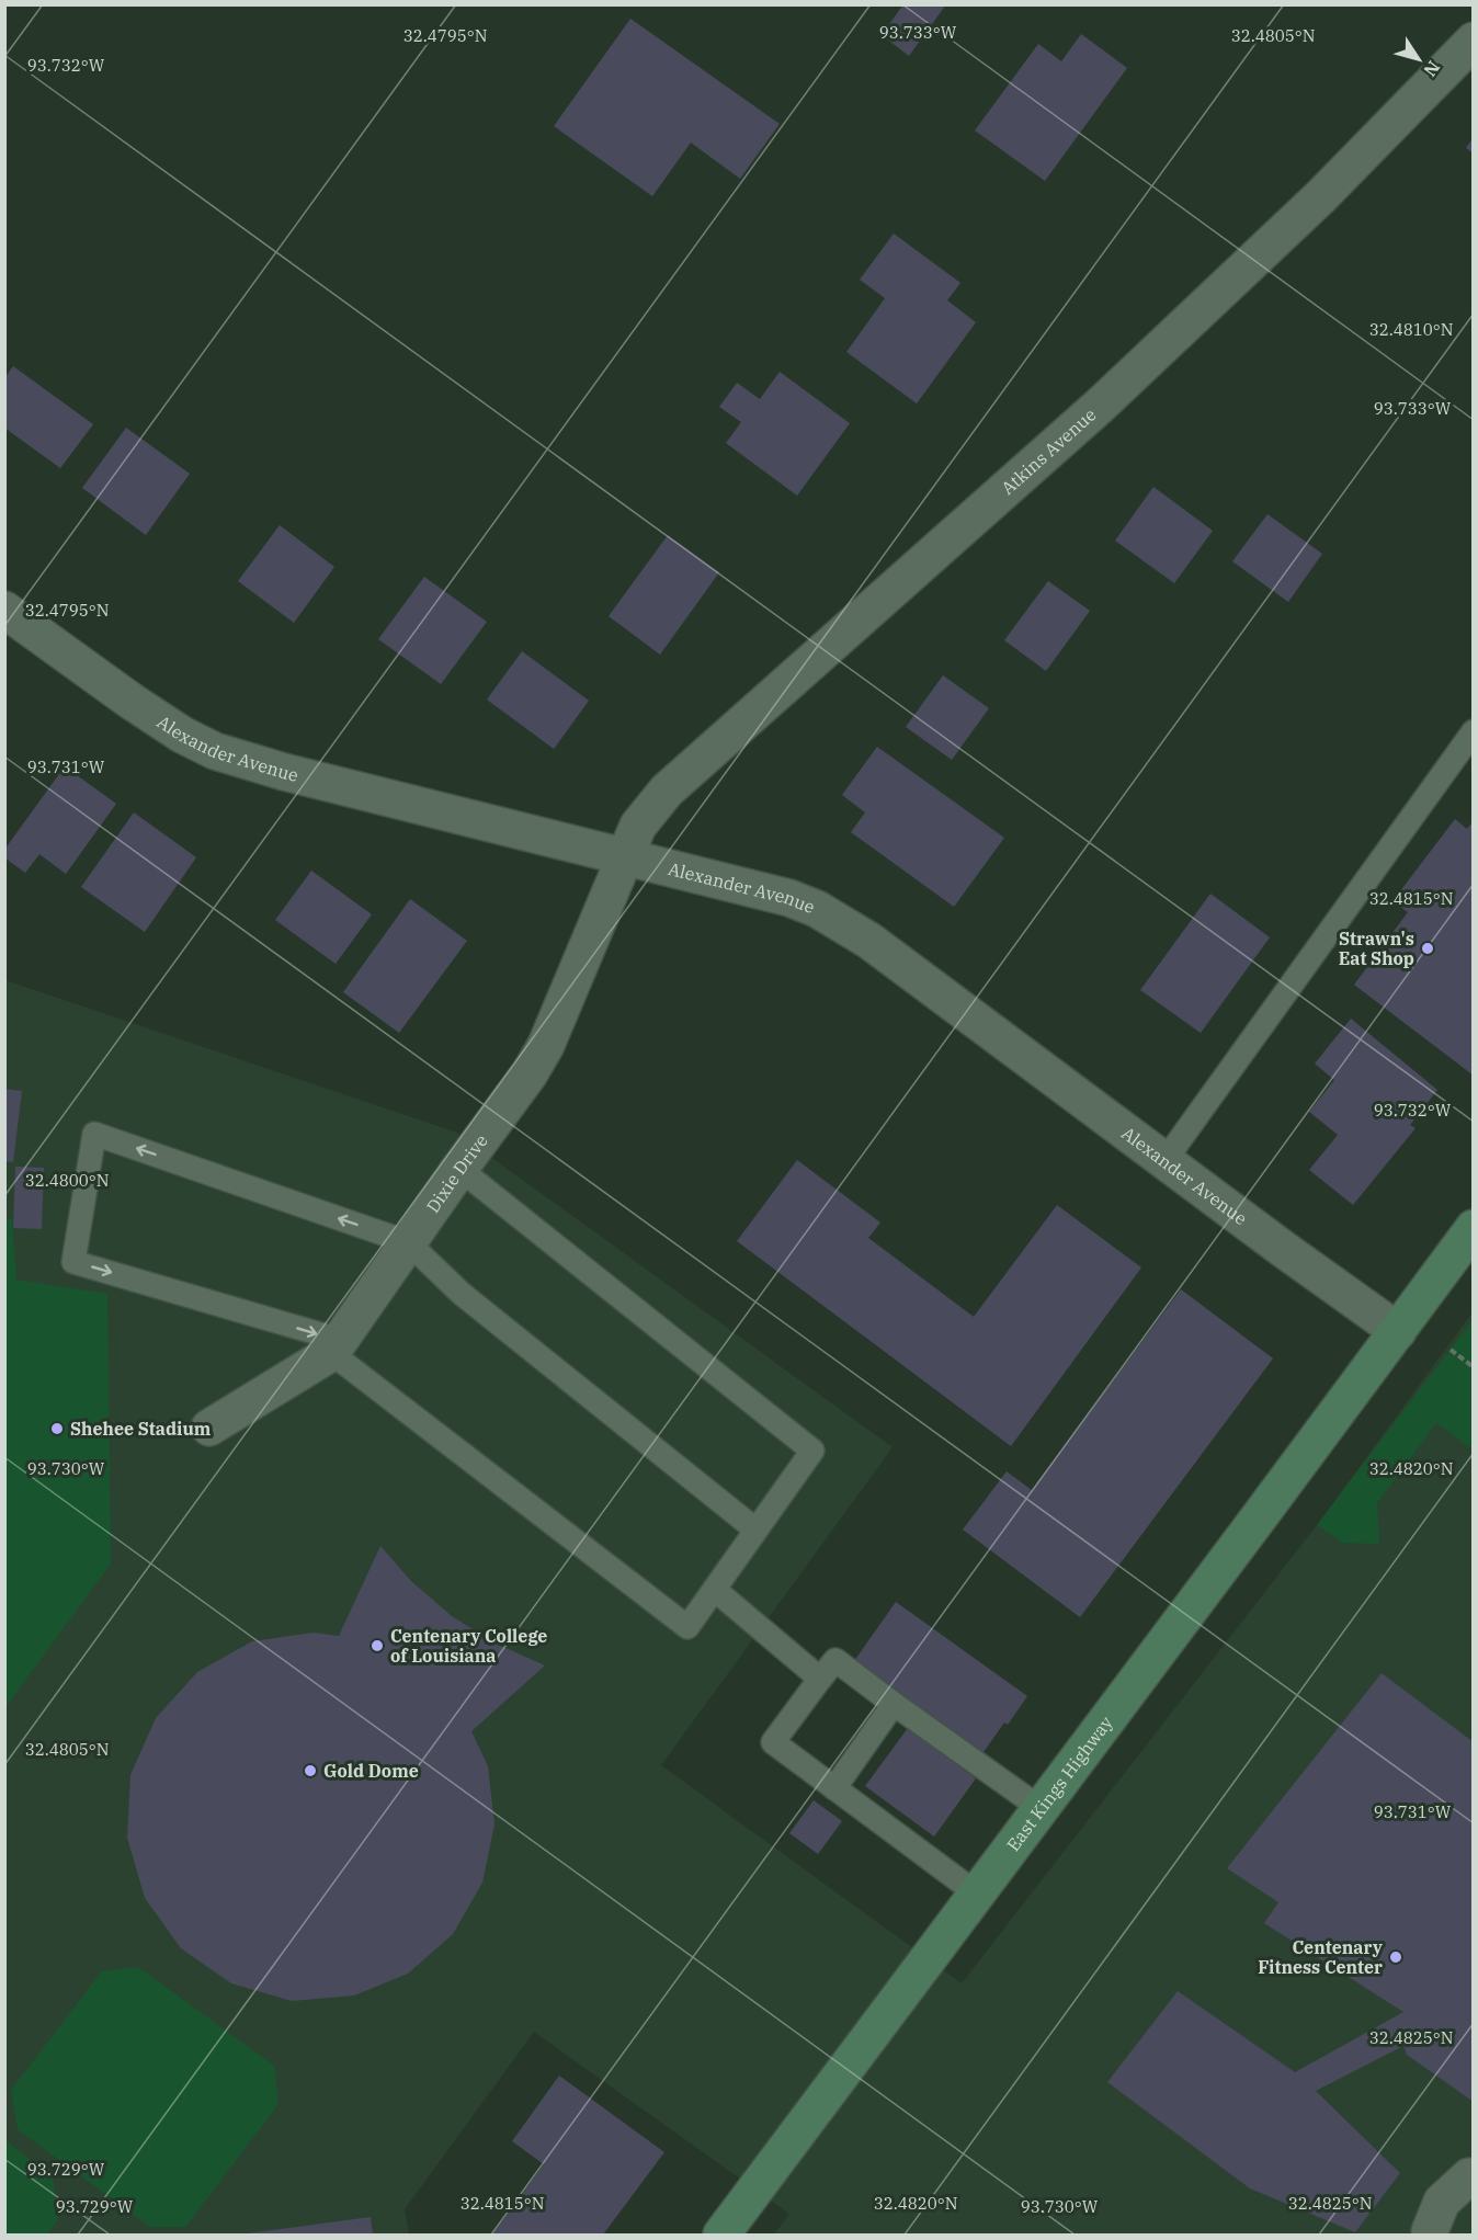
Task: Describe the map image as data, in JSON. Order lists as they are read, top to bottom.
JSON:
{
  "streets": {
    "main road": ["East Kings Highway"],
    "street": ["Atkins Avenue", "Alexander Avenue", "Dixie Drive"]
  },
  "crossings": [
    ["Atkins Avenue", "Alexander Avenue"],
    ["Atkins Avenue", "Dixie Drive"],
    ["Alexander Avenue", "Dixie Drive"],
    ["Alexander Avenue", "East Kings Highway"]
  ],
  "places": [
    "Strawn's Eat Shop",
    "Shehee Stadium",
    "Centenary College of Louisiana",
    "Gold Dome",
    "Centenary Fitness Center"
  ],
  "north": "bottom right",
  "coordinates": [
    "93.733°W",
    "32.4795°N",
    "32.4805°N",
    "93.732°W",
    "32.4810°N",
    "93.731°W",
    "32.4815°N",
    "32.4800°N",
    "93.730°W",
    "32.4820°N",
    "32.4825°N",
    "93.729°W"
  ]
}
